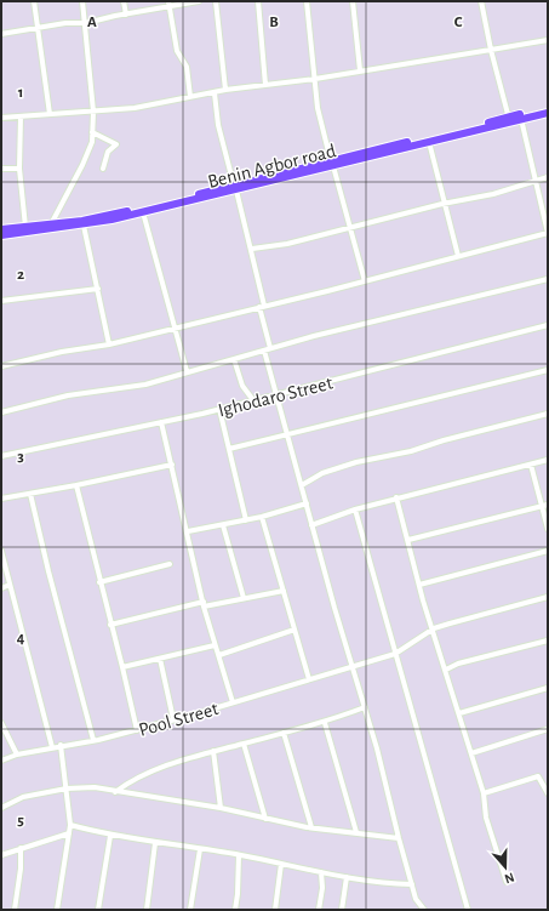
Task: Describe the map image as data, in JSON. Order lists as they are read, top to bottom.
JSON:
{
  "streets": {
    "highway": ["Benin Agbor road"],
    "street": ["Ighodaro Street", "Pool Street"]
  },
  "north": "bottom",
  "grid": {
    "columns": ["A", "B", "C"],
    "rows": [
      "1",
      "2",
      "3",
      "4",
      "5"
    ]
  }
}
